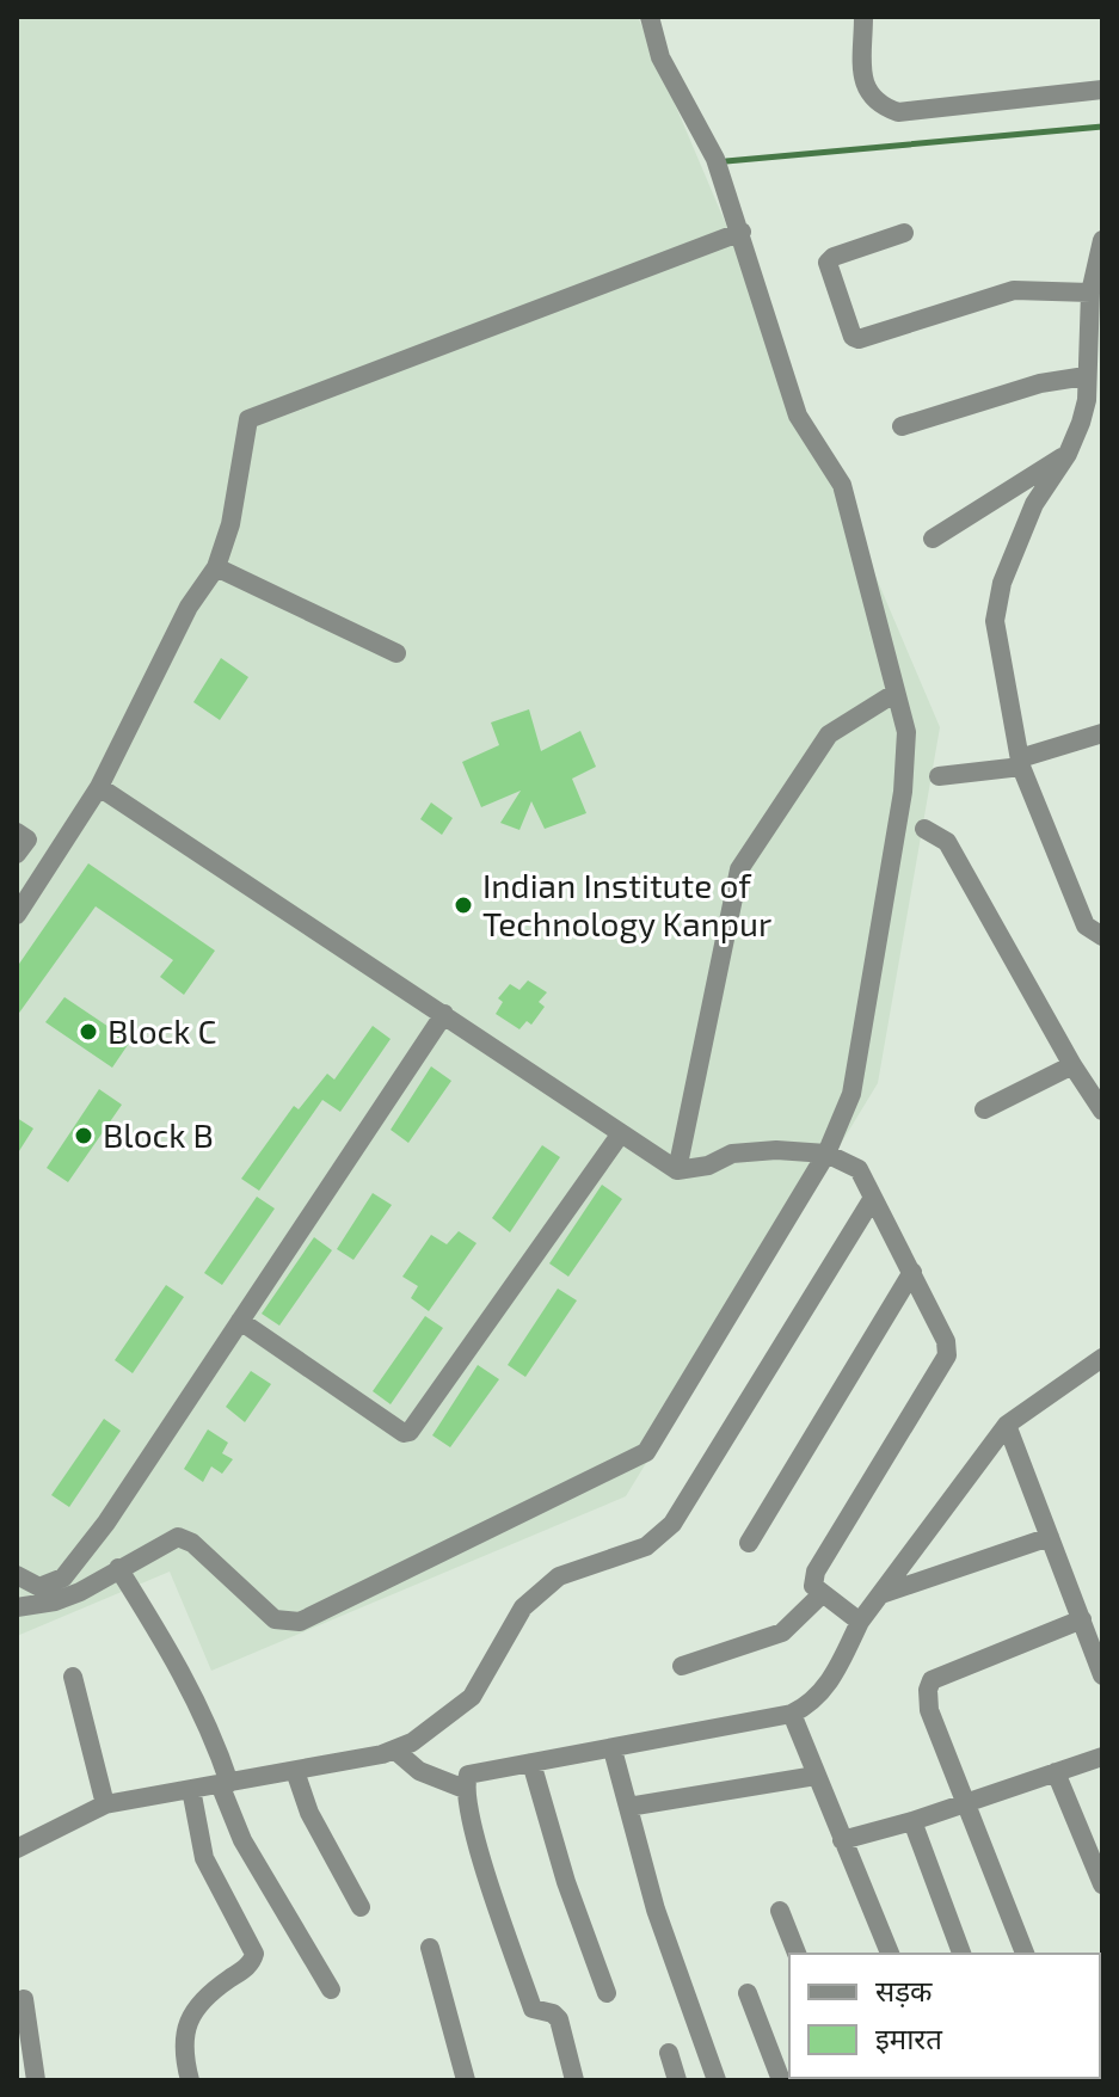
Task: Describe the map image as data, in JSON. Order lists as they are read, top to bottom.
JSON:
{
  "places": ["Indian Institute of Technology Kanpur", "Block C", "Block B"],
  "legend": ["सड़क", "इमारत"]
}
